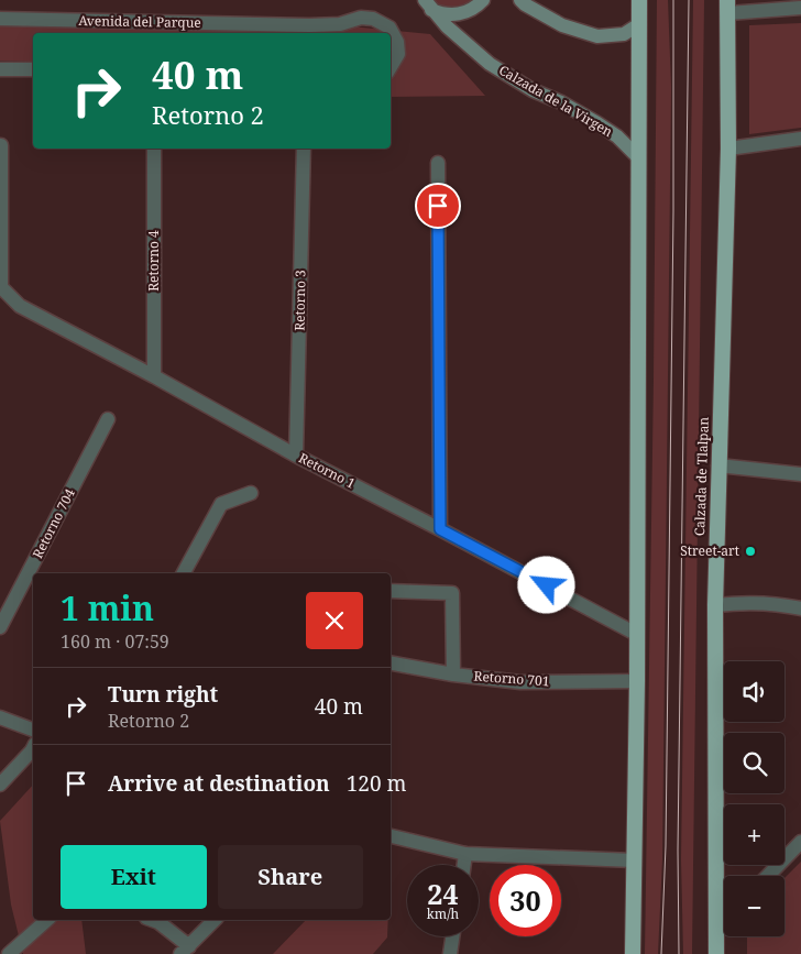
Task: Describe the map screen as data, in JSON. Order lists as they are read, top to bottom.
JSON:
{
  "streets": {
    "highway": ["Calzada de Tlalpan"],
    "main road": ["Calzada de la Virgen"],
    "street": [
      "Avenida del Parque",
      "Retorno 4",
      "Retorno 3",
      "Retorno 1",
      "Retorno 704",
      "Retorno 701"
    ]
  },
  "crossings": [
    ["Retorno 4", "Retorno 1"],
    ["Retorno 3", "Retorno 1"]
  ],
  "places": ["Street-art"],
  "page": {
    "turn": ["40 m", "Retorno 2"],
    "heading": ["1 min", "160 m · 07:59"],
    "map_buttons": ["+", "−"],
    "list": [
      {
        "name": "Turn right",
        "note": "Retorno 2",
        "value": "40 m"
      },
      {
        "name": "Arrive at destination",
        "value": "120 m"
      }
    ],
    "buttons": ["Exit", "Share"],
    "speed": "24 km/h",
    "limit": "30"
  }
}
